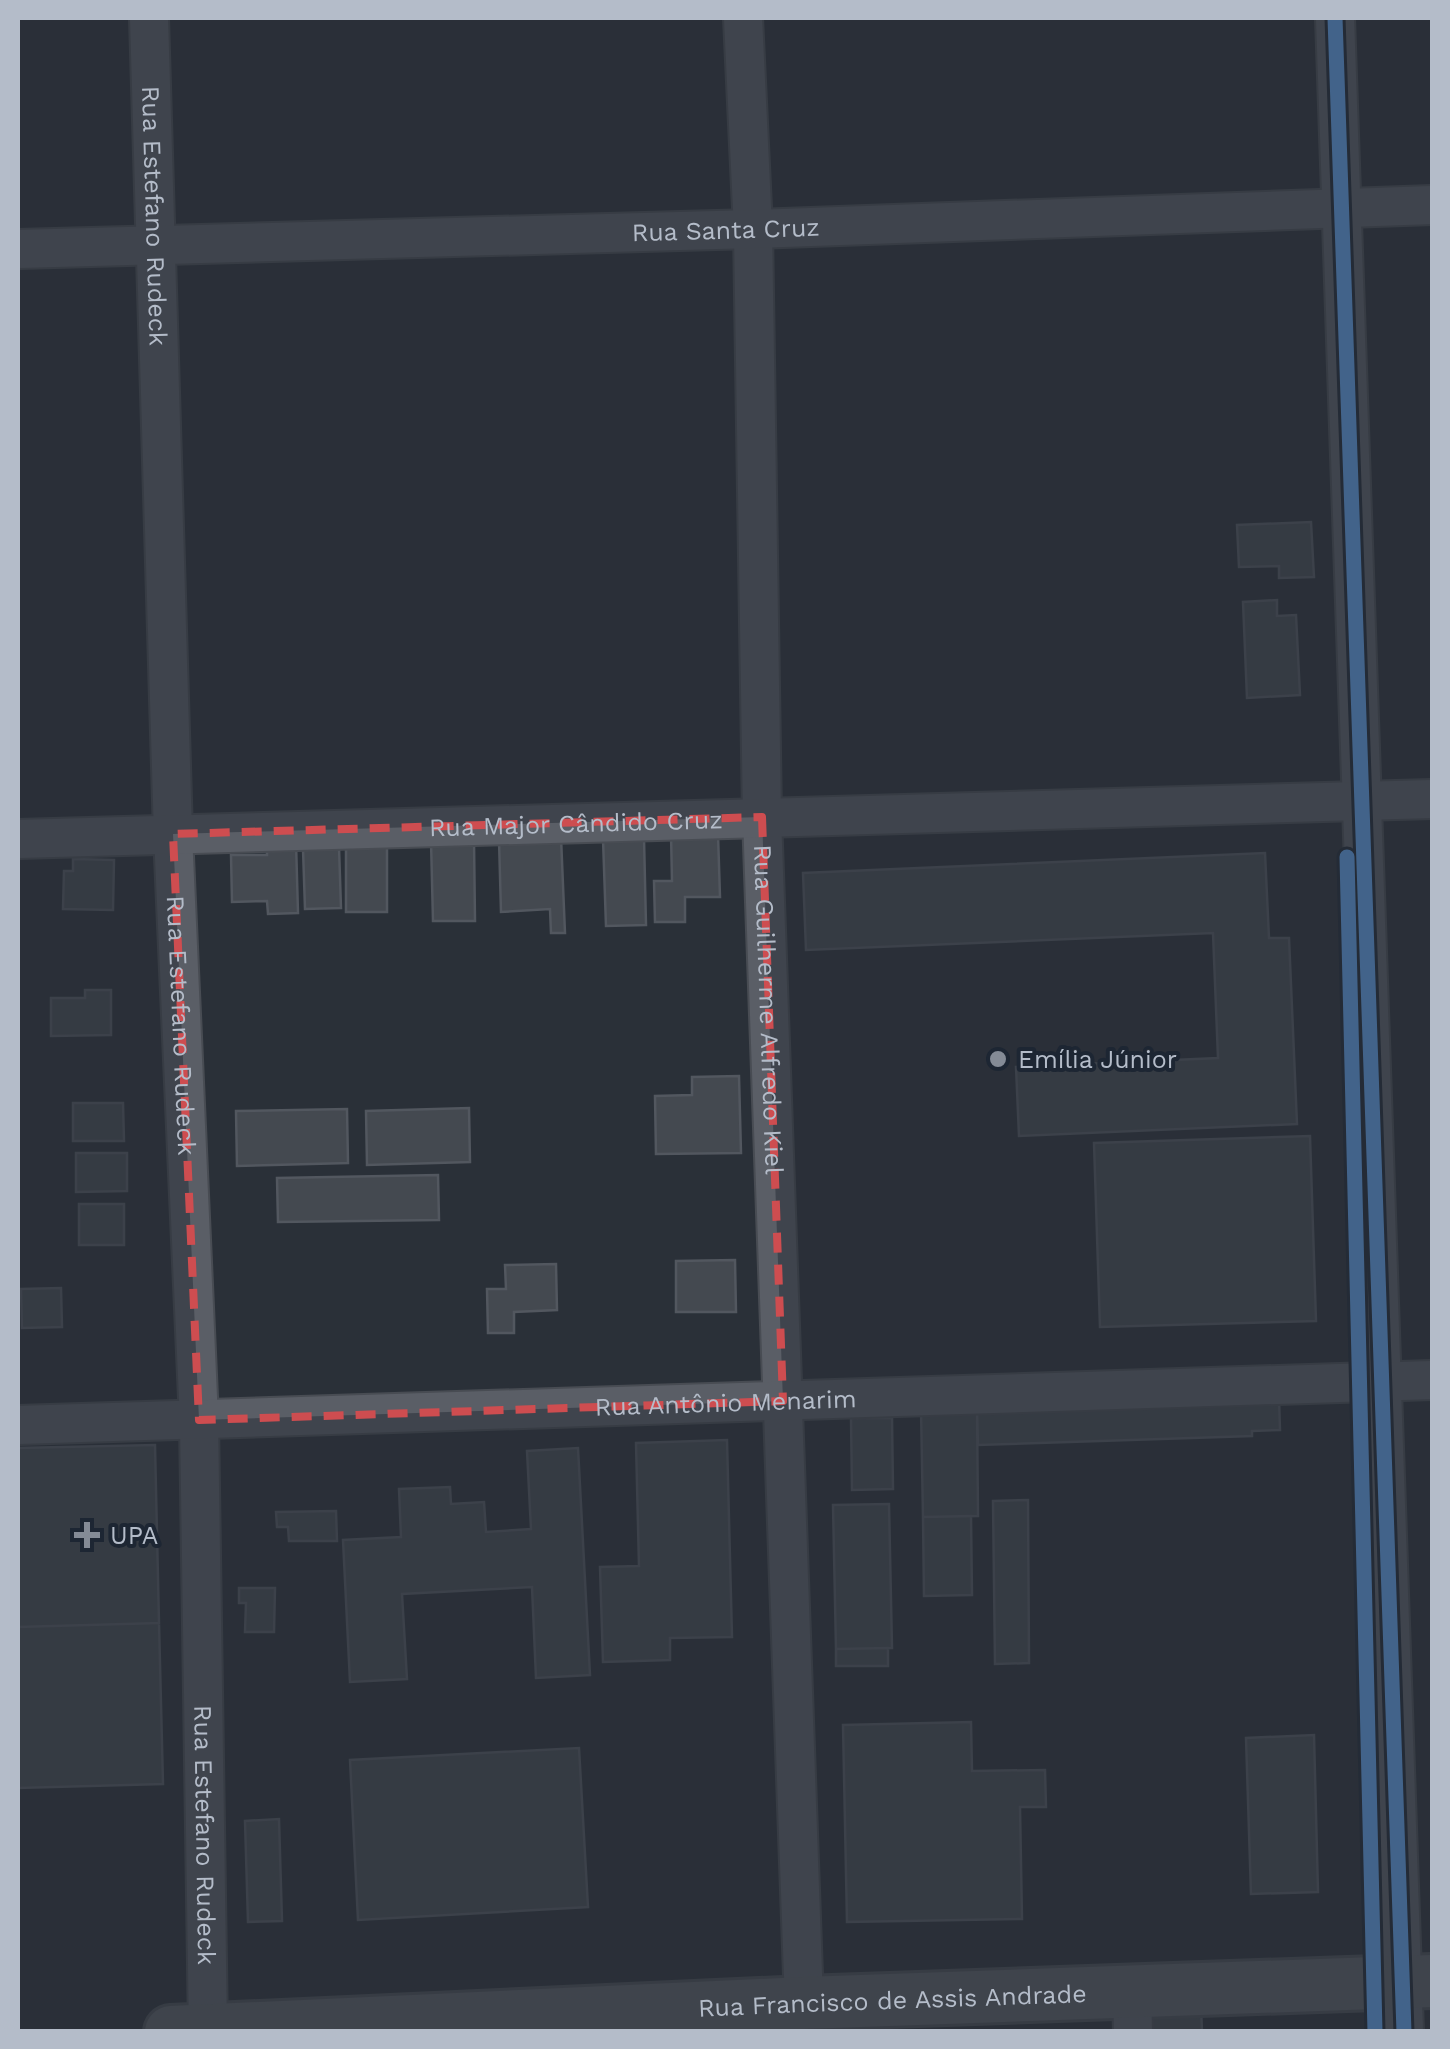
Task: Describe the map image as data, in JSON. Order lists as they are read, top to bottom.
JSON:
{
  "streets": {
    "main road": ["Rua Francisco de Assis Andrade"],
    "street": [
      "Rua Estefano Rudeck",
      "Rua Santa Cruz",
      "Rua Major Cândido Cruz",
      "Rua Guilherme Alfredo Kiel",
      "Rua Antônio Menarim"
    ]
  },
  "crossings": [
    ["Rua Estefano Rudeck", "Rua Santa Cruz"],
    ["Rua Estefano Rudeck", "Rua Major Cândido Cruz"],
    ["Rua Estefano Rudeck", "Rua Antônio Menarim"],
    ["Rua Estefano Rudeck", "Rua Francisco de Assis Andrade"],
    ["Rua Santa Cruz", "Rua Guilherme Alfredo Kiel"],
    ["Rua Major Cândido Cruz", "Rua Guilherme Alfredo Kiel"],
    ["Rua Guilherme Alfredo Kiel", "Rua Antônio Menarim"],
    ["Rua Guilherme Alfredo Kiel", "Rua Francisco de Assis Andrade"]
  ],
  "places": {
    "other": ["Emília Júnior"],
    "health": ["UPA"]
  }
}
